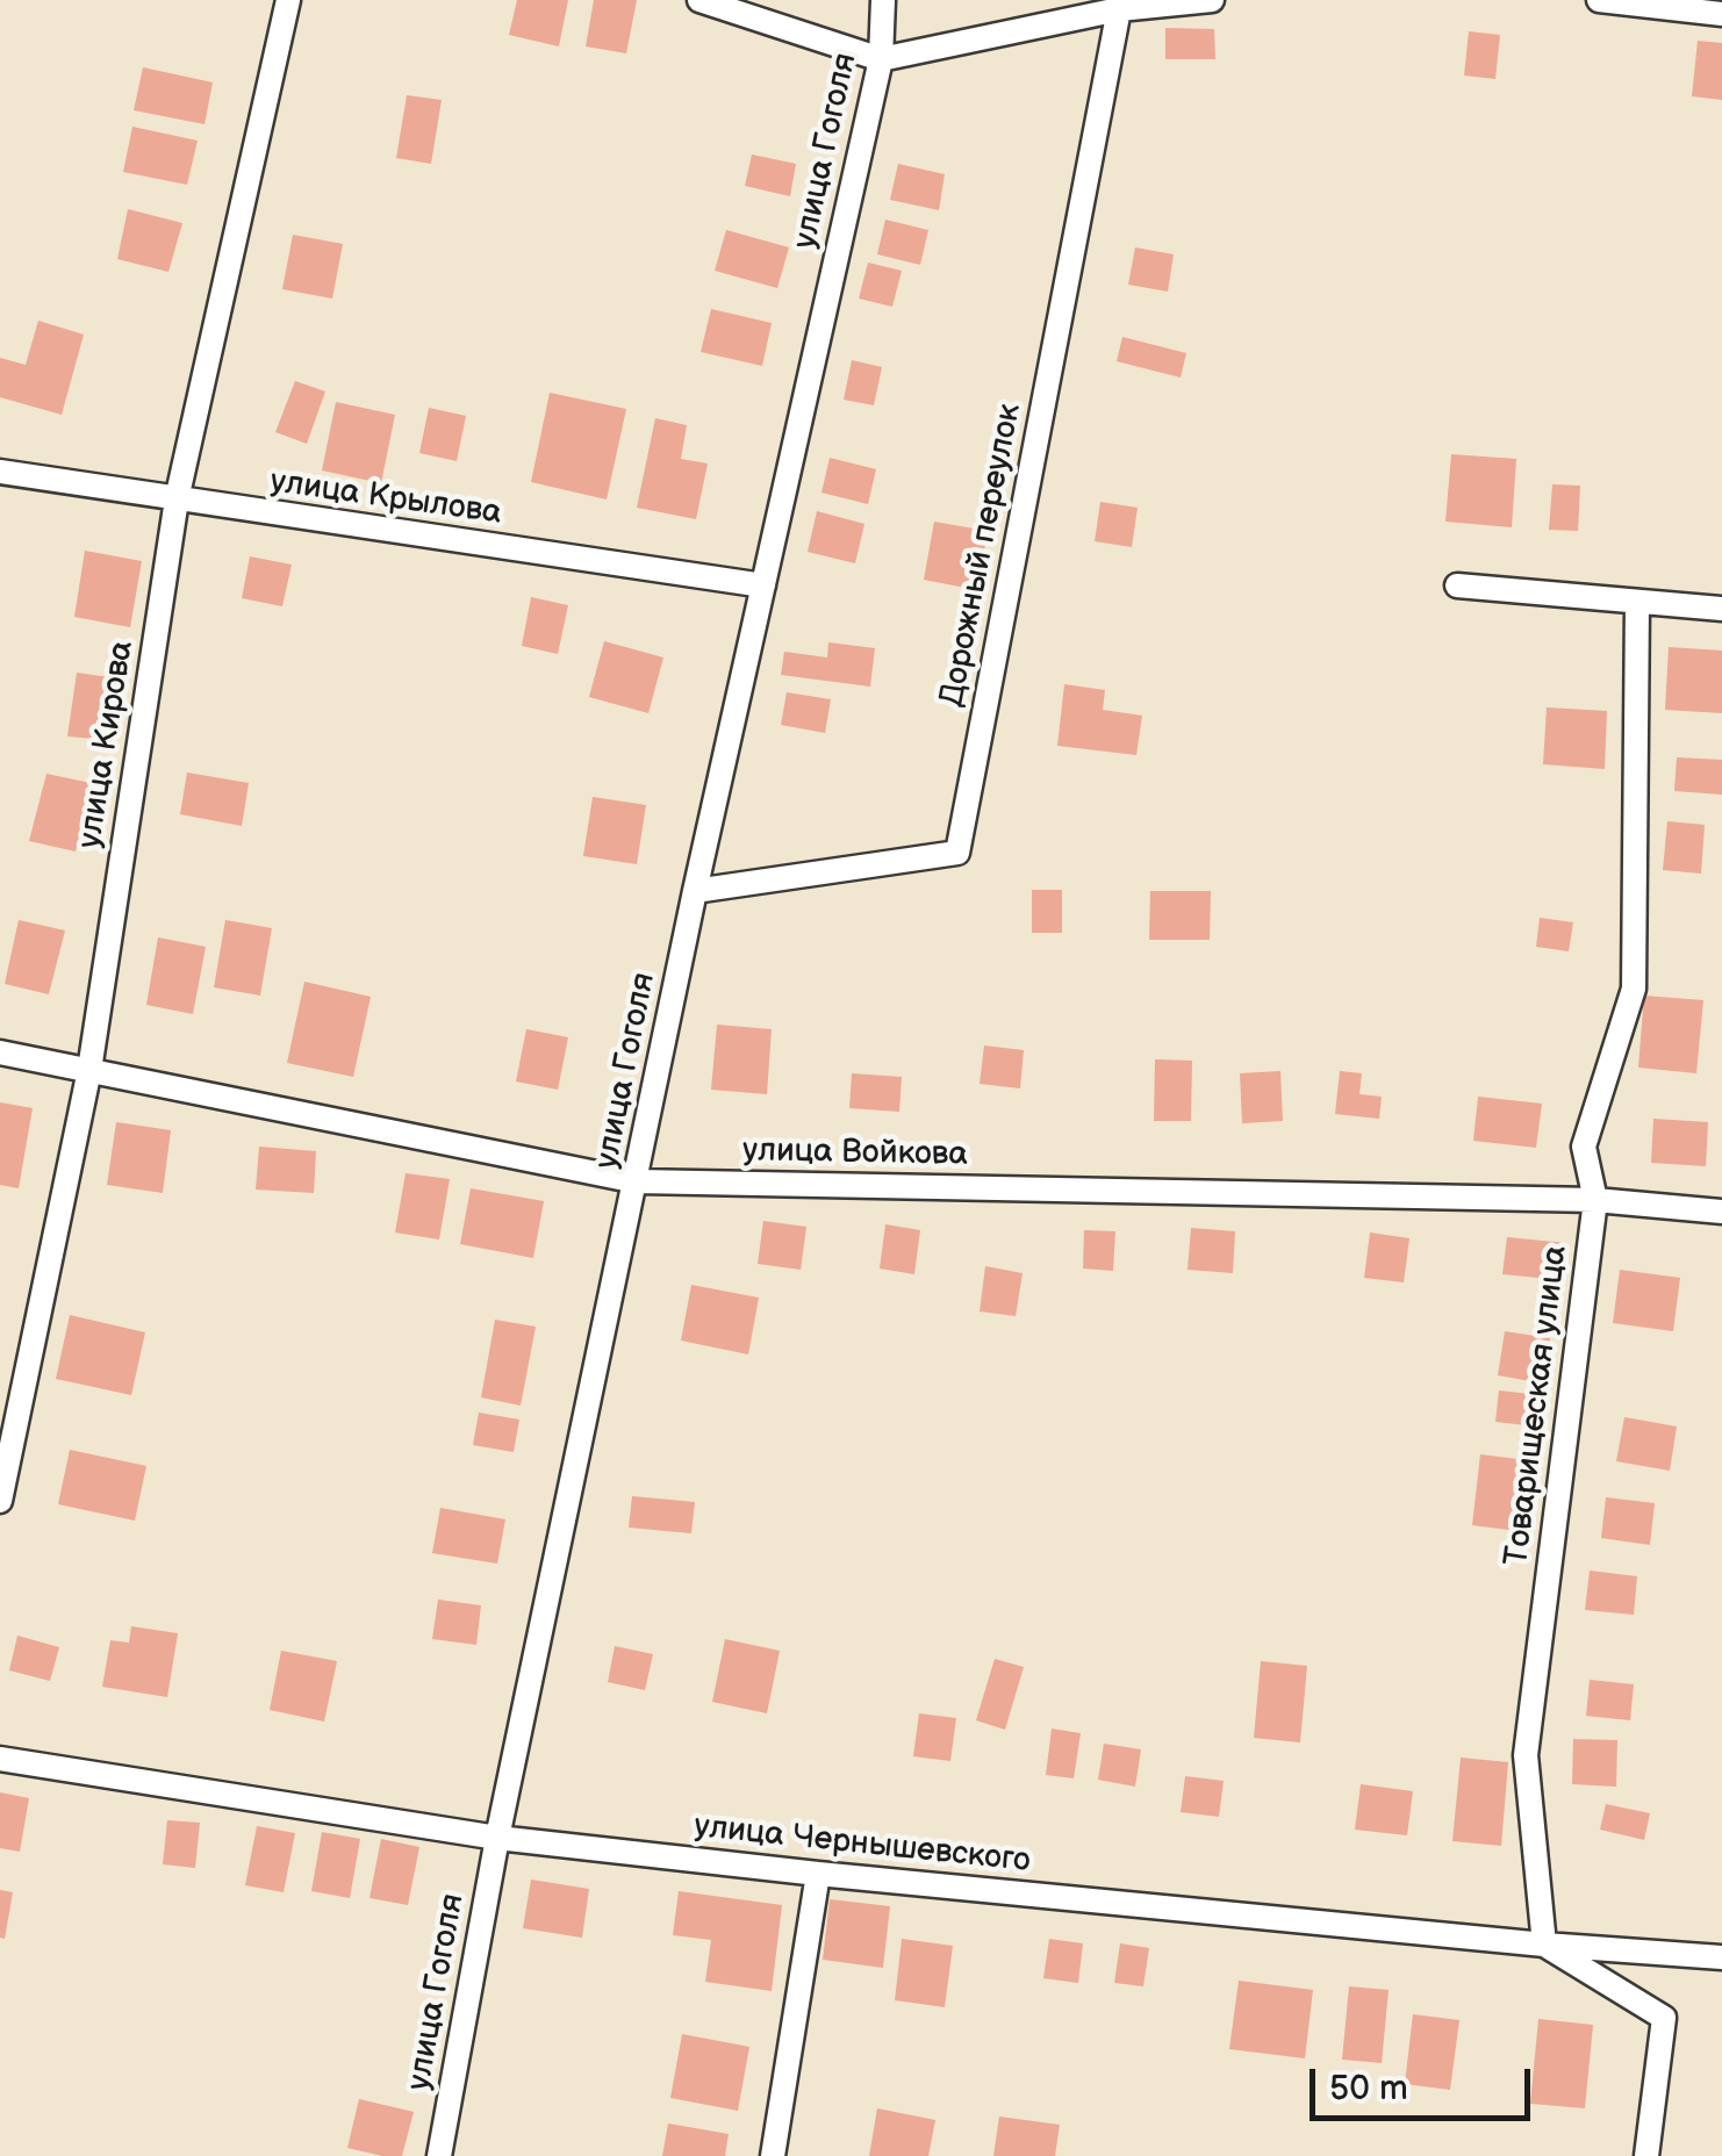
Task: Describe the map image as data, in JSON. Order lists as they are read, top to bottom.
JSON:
{
  "streets": {
    "street": [
      "улица Гоголя",
      "улица Крылова",
      "Дорожный переулок",
      "улица Кирова",
      "улица Войкова",
      "Товарищеская улица",
      "улица Чернышевского"
    ]
  },
  "crossings": [
    ["улица Гоголя", "улица Крылова"],
    ["улица Гоголя", "Дорожный переулок"],
    ["улица Гоголя", "улица Войкова"],
    ["улица Гоголя", "улица Чернышевского"],
    ["улица Крылова", "улица Кирова"],
    ["улица Кирова", "улица Войкова"],
    ["улица Войкова", "Товарищеская улица"],
    ["Товарищеская улица", "улица Чернышевского"]
  ],
  "scale_bar": "50 m"
}
